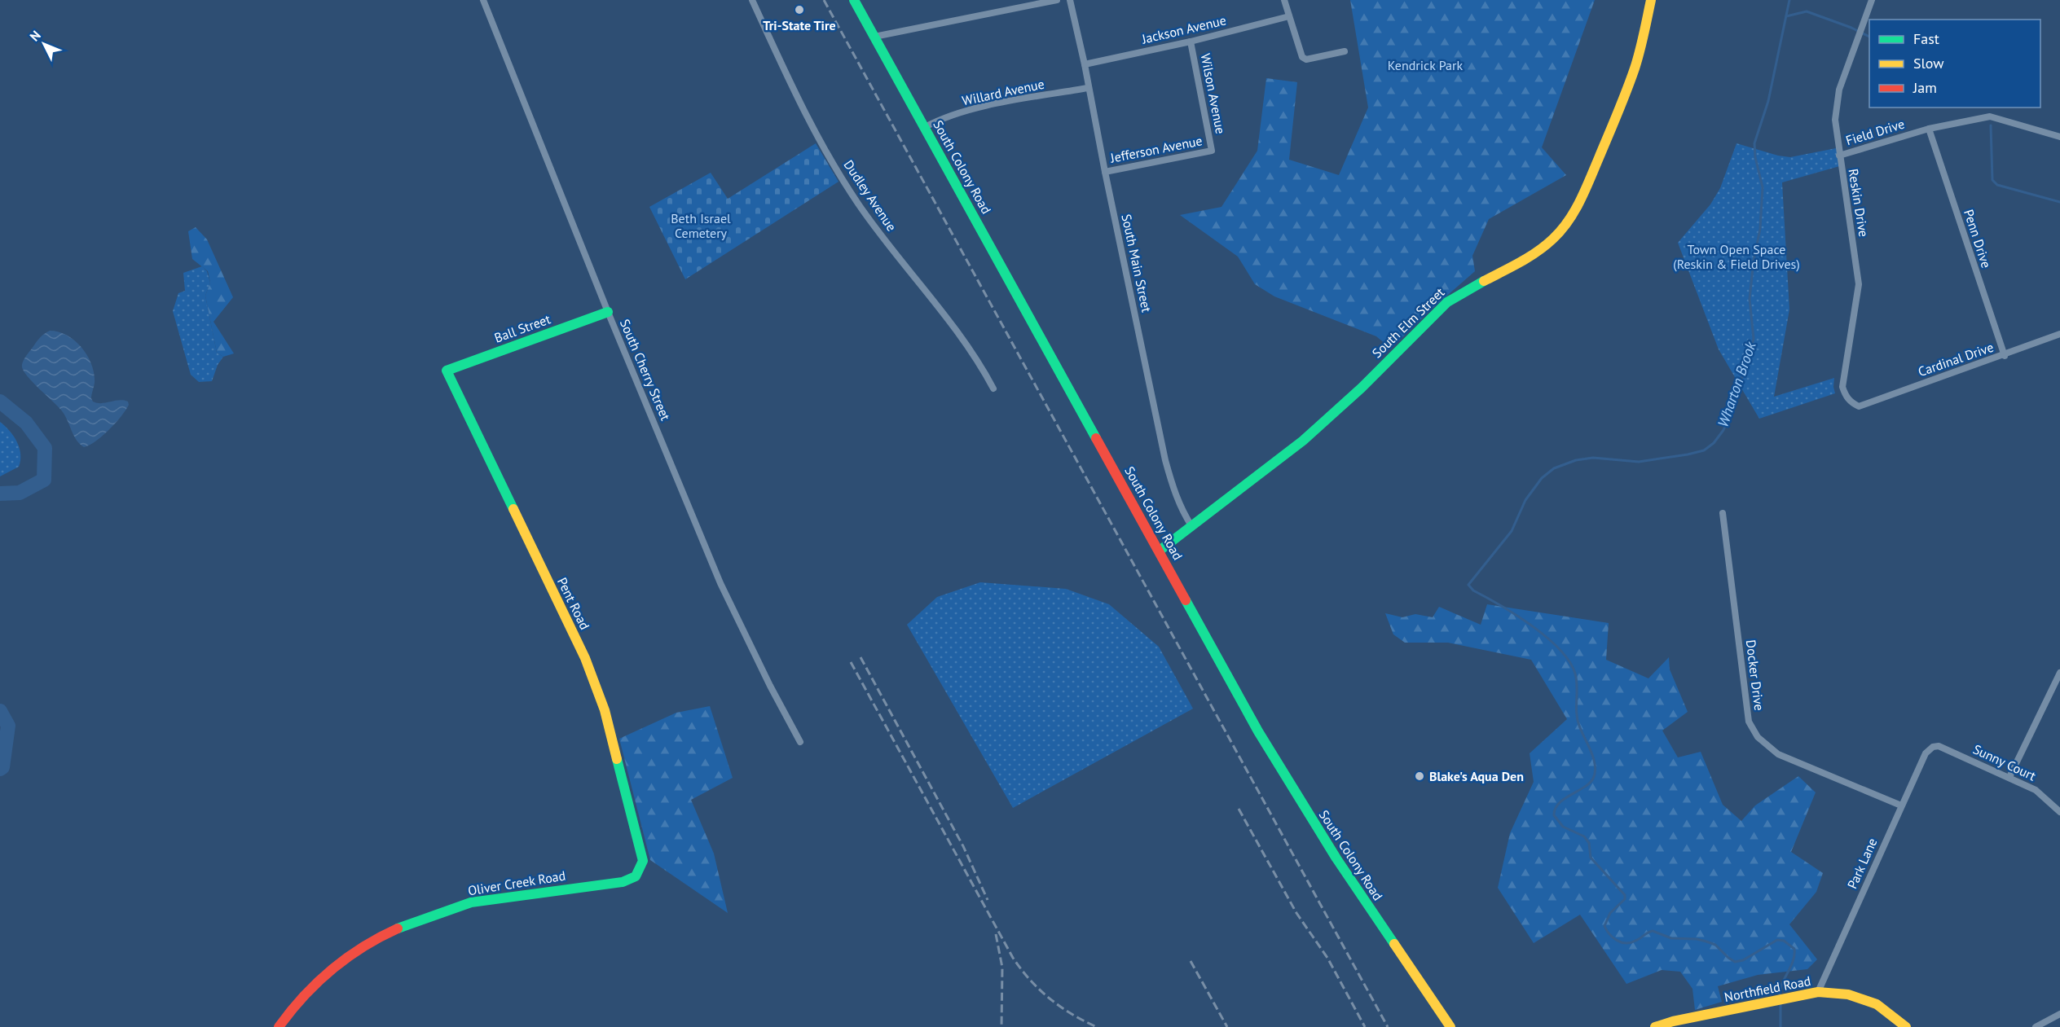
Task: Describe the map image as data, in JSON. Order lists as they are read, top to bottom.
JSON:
{
  "streets": {
    "main road": [
      "South Colony Road",
      "South Elm Street",
      "Ball Street",
      "Pent Road",
      "Oliver Creek Road",
      "Northfield Road"
    ],
    "street": [
      "Jackson Avenue",
      "Willard Avenue",
      "Wilson Avenue",
      "Field Drive",
      "Jefferson Avenue",
      "Dudley Avenue",
      "Reskin Drive",
      "Penn Drive",
      "South Main Street",
      "Cardinal Drive",
      "South Cherry Street",
      "Docker Drive",
      "Sunny Court",
      "Park Lane"
    ]
  },
  "crossings": [
    ["Jackson Avenue", "Wilson Avenue"],
    ["Jackson Avenue", "South Main Street"],
    ["Willard Avenue", "South Colony Road"],
    ["Willard Avenue", "South Main Street"],
    ["Wilson Avenue", "Jefferson Avenue"],
    ["Field Drive", "Reskin Drive"],
    ["Field Drive", "Penn Drive"],
    ["Jefferson Avenue", "South Main Street"],
    ["South Colony Road", "South Elm Street"],
    ["Reskin Drive", "Cardinal Drive"],
    ["Penn Drive", "Cardinal Drive"],
    ["South Main Street", "South Elm Street"],
    ["Ball Street", "South Cherry Street"],
    ["Ball Street", "Pent Road"],
    ["Pent Road", "Oliver Creek Road"],
    ["Docker Drive", "Park Lane"],
    ["Sunny Court", "Park Lane"],
    ["Park Lane", "Northfield Road"]
  ],
  "water": ["Wharton Brook"],
  "parks": ["Kendrick Park", "Beth Israel Cemetery", "Town Open Space (Reskin & Field Drives)"],
  "places": ["Tri-State Tire", "Blake's Aqua Den"],
  "legend": ["Fast", "Slow", "Jam"],
  "north": "top left"
}
